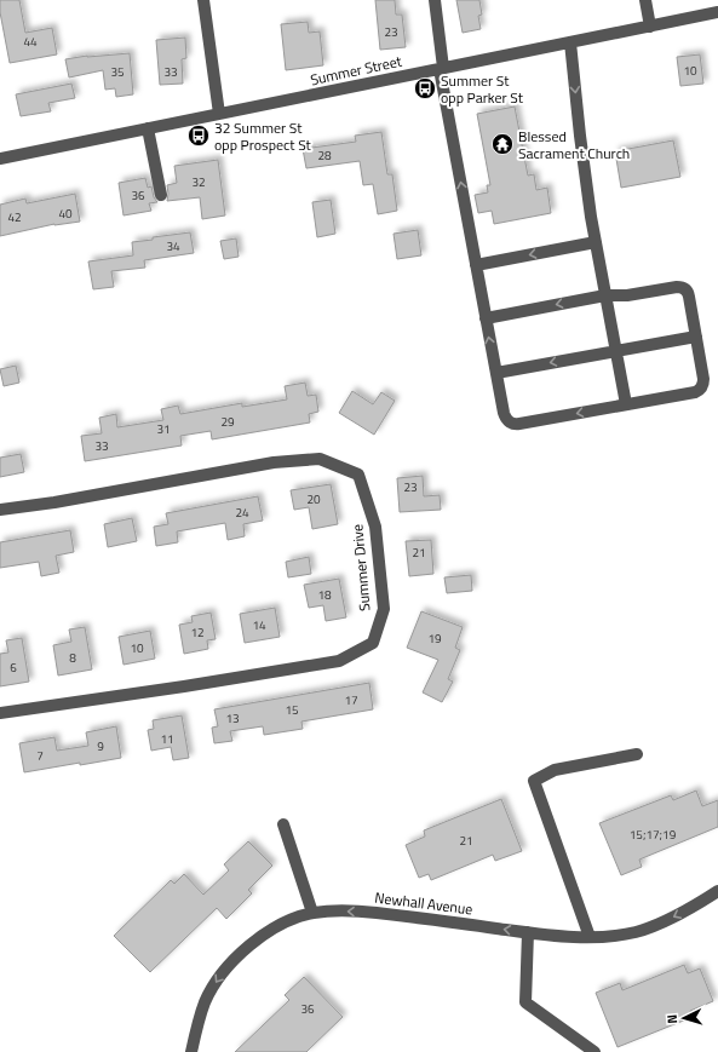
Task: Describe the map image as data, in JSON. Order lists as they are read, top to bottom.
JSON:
{
  "streets": {
    "street": ["Summer Street", "Summer Drive", "Newhall Avenue"]
  },
  "one_way": ["Newhall Avenue"],
  "places": {
    "bus stop": ["Summer St opp Parker St", "32 Summer St opp Prospect St"],
    "temple": ["Blessed Sacrament Church"]
  },
  "house_numbers": [
    "23",
    "44",
    "10",
    "35",
    "33",
    "28",
    "32",
    "36",
    "40",
    "42",
    "34",
    "29",
    "31",
    "33",
    "23",
    "20",
    "24",
    "21",
    "18",
    "14",
    "12",
    "19",
    "10",
    "8",
    "6",
    "17",
    "15",
    "13",
    "11",
    "9",
    "7",
    "15;17;19",
    "21",
    "36"
  ],
  "north": "left"
}
